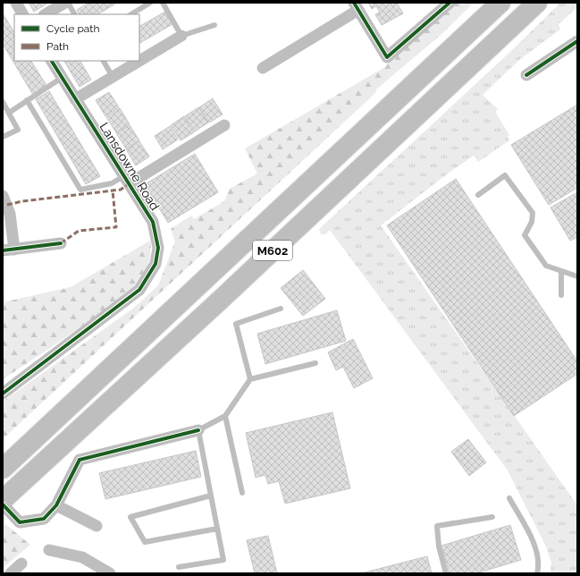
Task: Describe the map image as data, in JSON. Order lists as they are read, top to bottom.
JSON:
{
  "streets": {
    "highway": ["M602"],
    "street": ["Lansdowne Road"]
  },
  "legend": ["Cycle path", "Path"]
}
